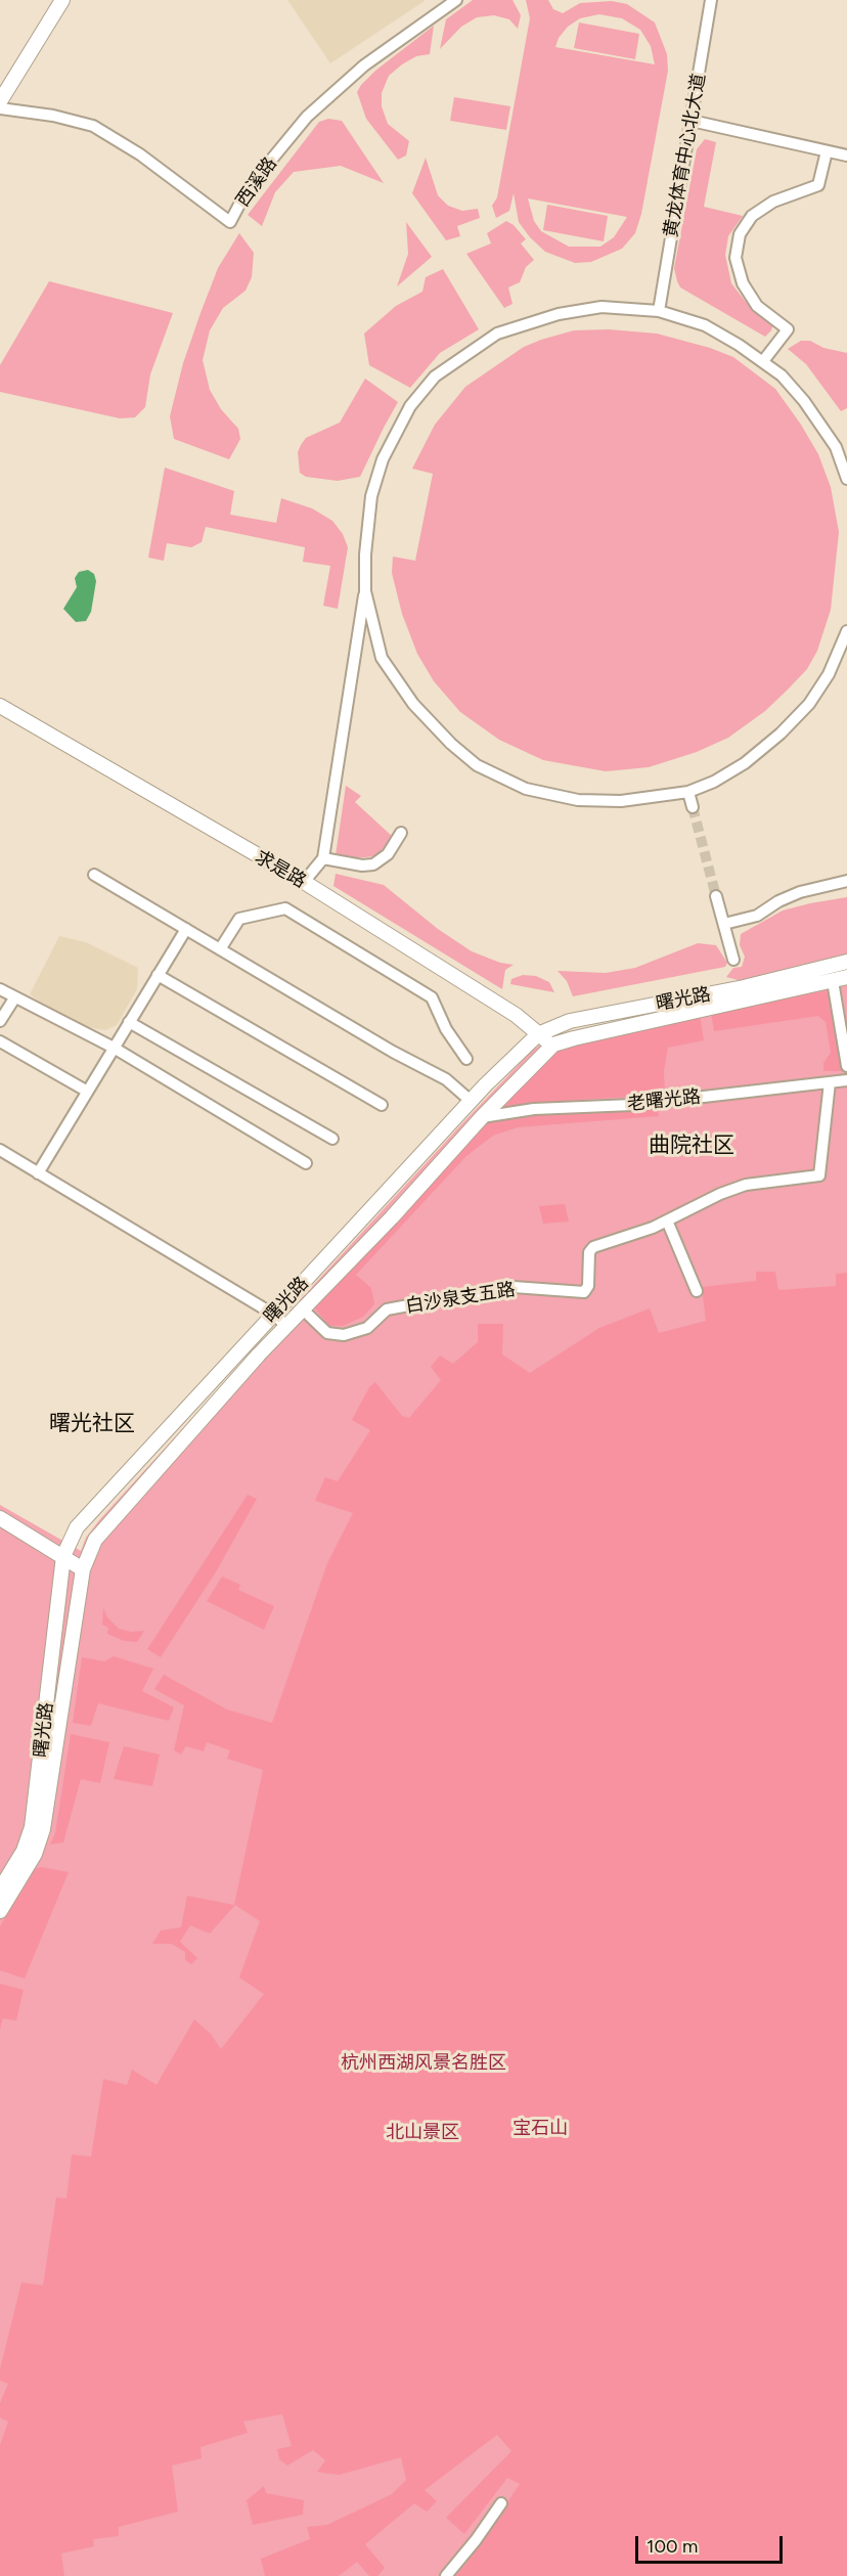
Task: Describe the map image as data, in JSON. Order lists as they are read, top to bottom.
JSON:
{
  "streets": {
    "main road": ["求是路", "曙光路"],
    "street": [
      "黄龙体育中心北大道",
      "西溪路",
      "老曙光路",
      "白沙泉支五路"
    ]
  },
  "crossings": [
    ["求是路", "曙光路"],
    ["曙光路", "老曙光路"],
    ["曙光路", "白沙泉支五路"]
  ],
  "districts": ["曲院社区", "曙光社区"],
  "parks": ["杭州西湖风景名胜区", "宝石山", "北山景区"],
  "scale_bar": "100 m"
}
